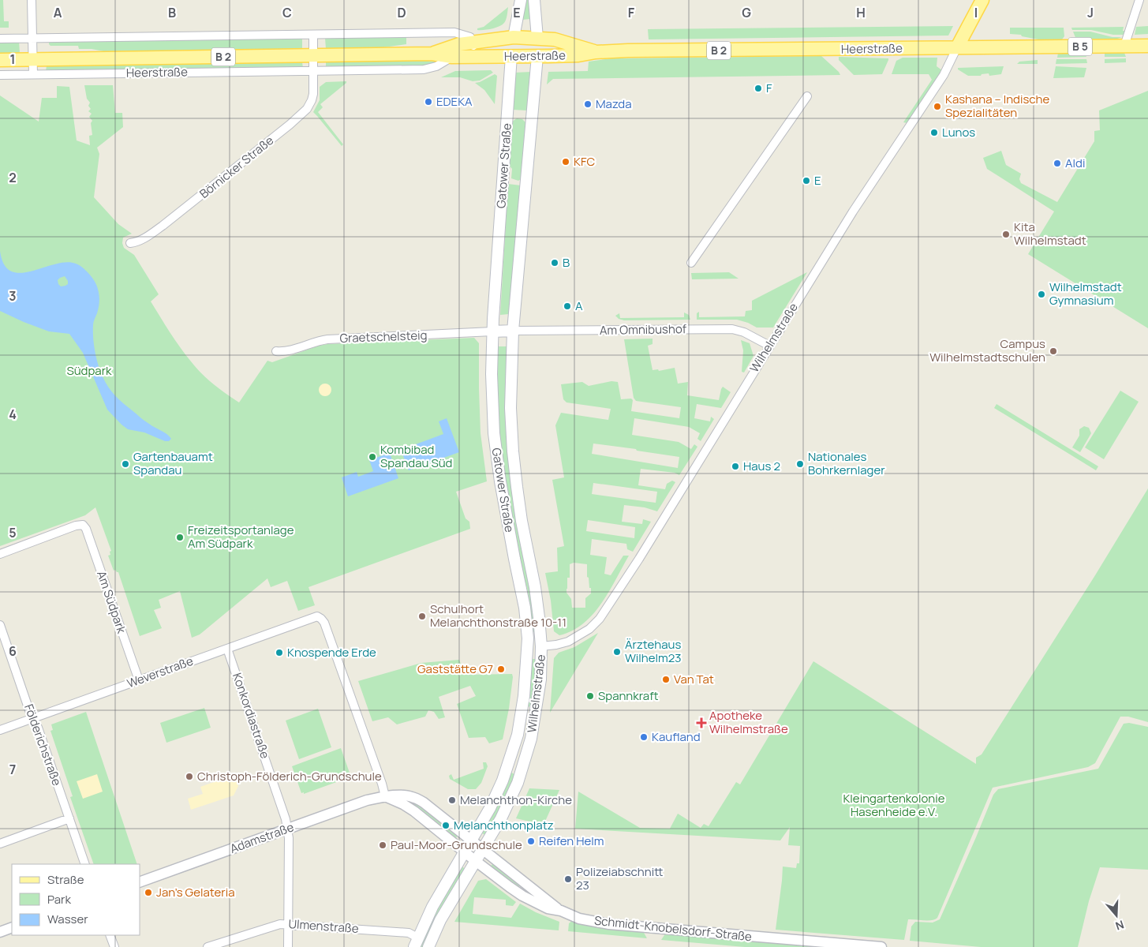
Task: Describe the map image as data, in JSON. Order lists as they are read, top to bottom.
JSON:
{
  "streets": {
    "main road": [
      "B 5",
      "Heerstraße",
      "B 2",
      "Gatower Straße",
      "Wilhelmstraße"
    ],
    "street": [
      "Börnicker Straße",
      "Am Omnibushof",
      "Graetschelsteig",
      "Am Südpark",
      "Weverstraße",
      "Konkordiastraße",
      "Földerichstraße",
      "Adamstraße",
      "Ulmenstraße",
      "Schmidt-Knobelsdorf-Straße"
    ]
  },
  "crossings": [
    ["Heerstraße", "Gatower Straße"],
    ["Heerstraße", "Börnicker Straße"],
    ["Heerstraße", "Wilhelmstraße"],
    ["Gatower Straße", "Am Omnibushof"],
    ["Gatower Straße", "Graetschelsteig"],
    ["Gatower Straße", "Wilhelmstraße"],
    ["Am Omnibushof", "Wilhelmstraße"],
    ["Wilhelmstraße", "Ulmenstraße"],
    ["Wilhelmstraße", "Schmidt-Knobelsdorf-Straße"],
    ["Am Südpark", "Weverstraße"],
    ["Weverstraße", "Konkordiastraße"],
    ["Weverstraße", "Földerichstraße"],
    ["Weverstraße", "Adamstraße"],
    ["Konkordiastraße", "Adamstraße"],
    ["Konkordiastraße", "Ulmenstraße"]
  ],
  "parks": ["Südpark", "Kleingartenkolonie Hasenheide e.V."],
  "places": {
    "other": [
      "F",
      "EDEKA",
      "Mazda",
      "Kashana – Indische Spezialitäten",
      "Lunos",
      "KFC",
      "Aldi",
      "E",
      "Kita Wilhelmstadt",
      "B",
      "Wilhelmstadt Gymnasium",
      "A",
      "Campus Wilhelmstadtschulen",
      "Kombibad Spandau Süd",
      "Gartenbauamt Spandau",
      "Nationales Bohrkernlager",
      "Haus 2",
      "Freizeitsportanlage Am Südpark",
      "Schulhort Melanchthonstraße 10-11",
      "Ärztehaus Wilhelm23",
      "Knospende Erde",
      "Gaststätte G7",
      "Van Tat",
      "Spannkraft",
      "Kaufland",
      "Christoph-Földerich-Grundschule",
      "Melanchthon-Kirche",
      "Melanchthonplatz",
      "Reifen Helm",
      "Paul-Moor-Grundschule",
      "Polizeiabschnitt 23",
      "Jan's Gelateria"
    ],
    "health": ["Apotheke Wilhelmstraße"]
  },
  "legend": ["Straße", "Park", "Wasser"],
  "north": "bottom",
  "grid": {
    "columns": [
      "A",
      "B",
      "C",
      "D",
      "E",
      "F",
      "G",
      "H",
      "I",
      "J"
    ],
    "rows": [
      "1",
      "2",
      "3",
      "4",
      "5",
      "6",
      "7"
    ]
  }
}
